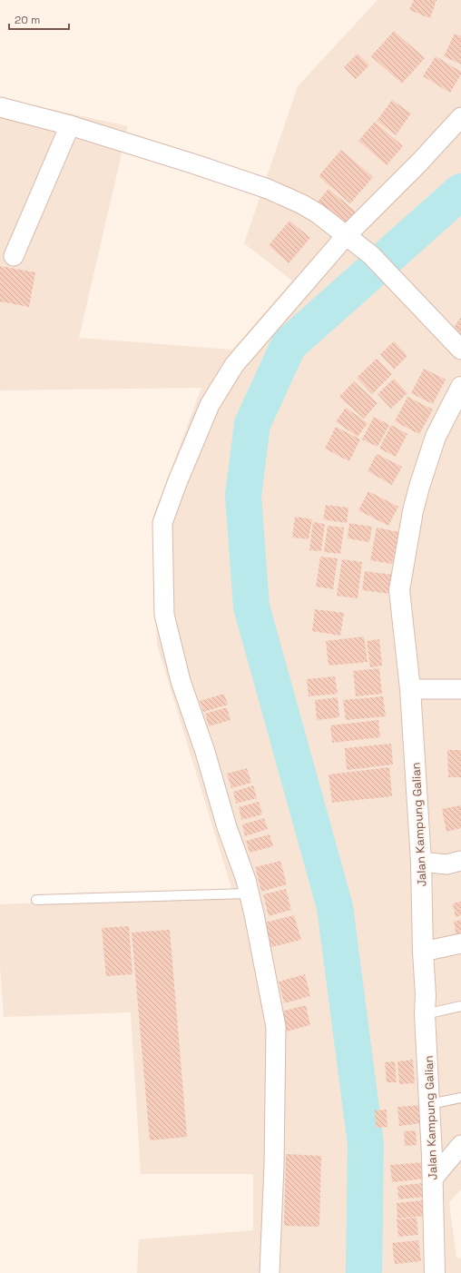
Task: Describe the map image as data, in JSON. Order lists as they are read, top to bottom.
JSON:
{
  "streets": {
    "main road": ["Jalan Kampung Galian"]
  },
  "scale_bar": "20 m"
}
